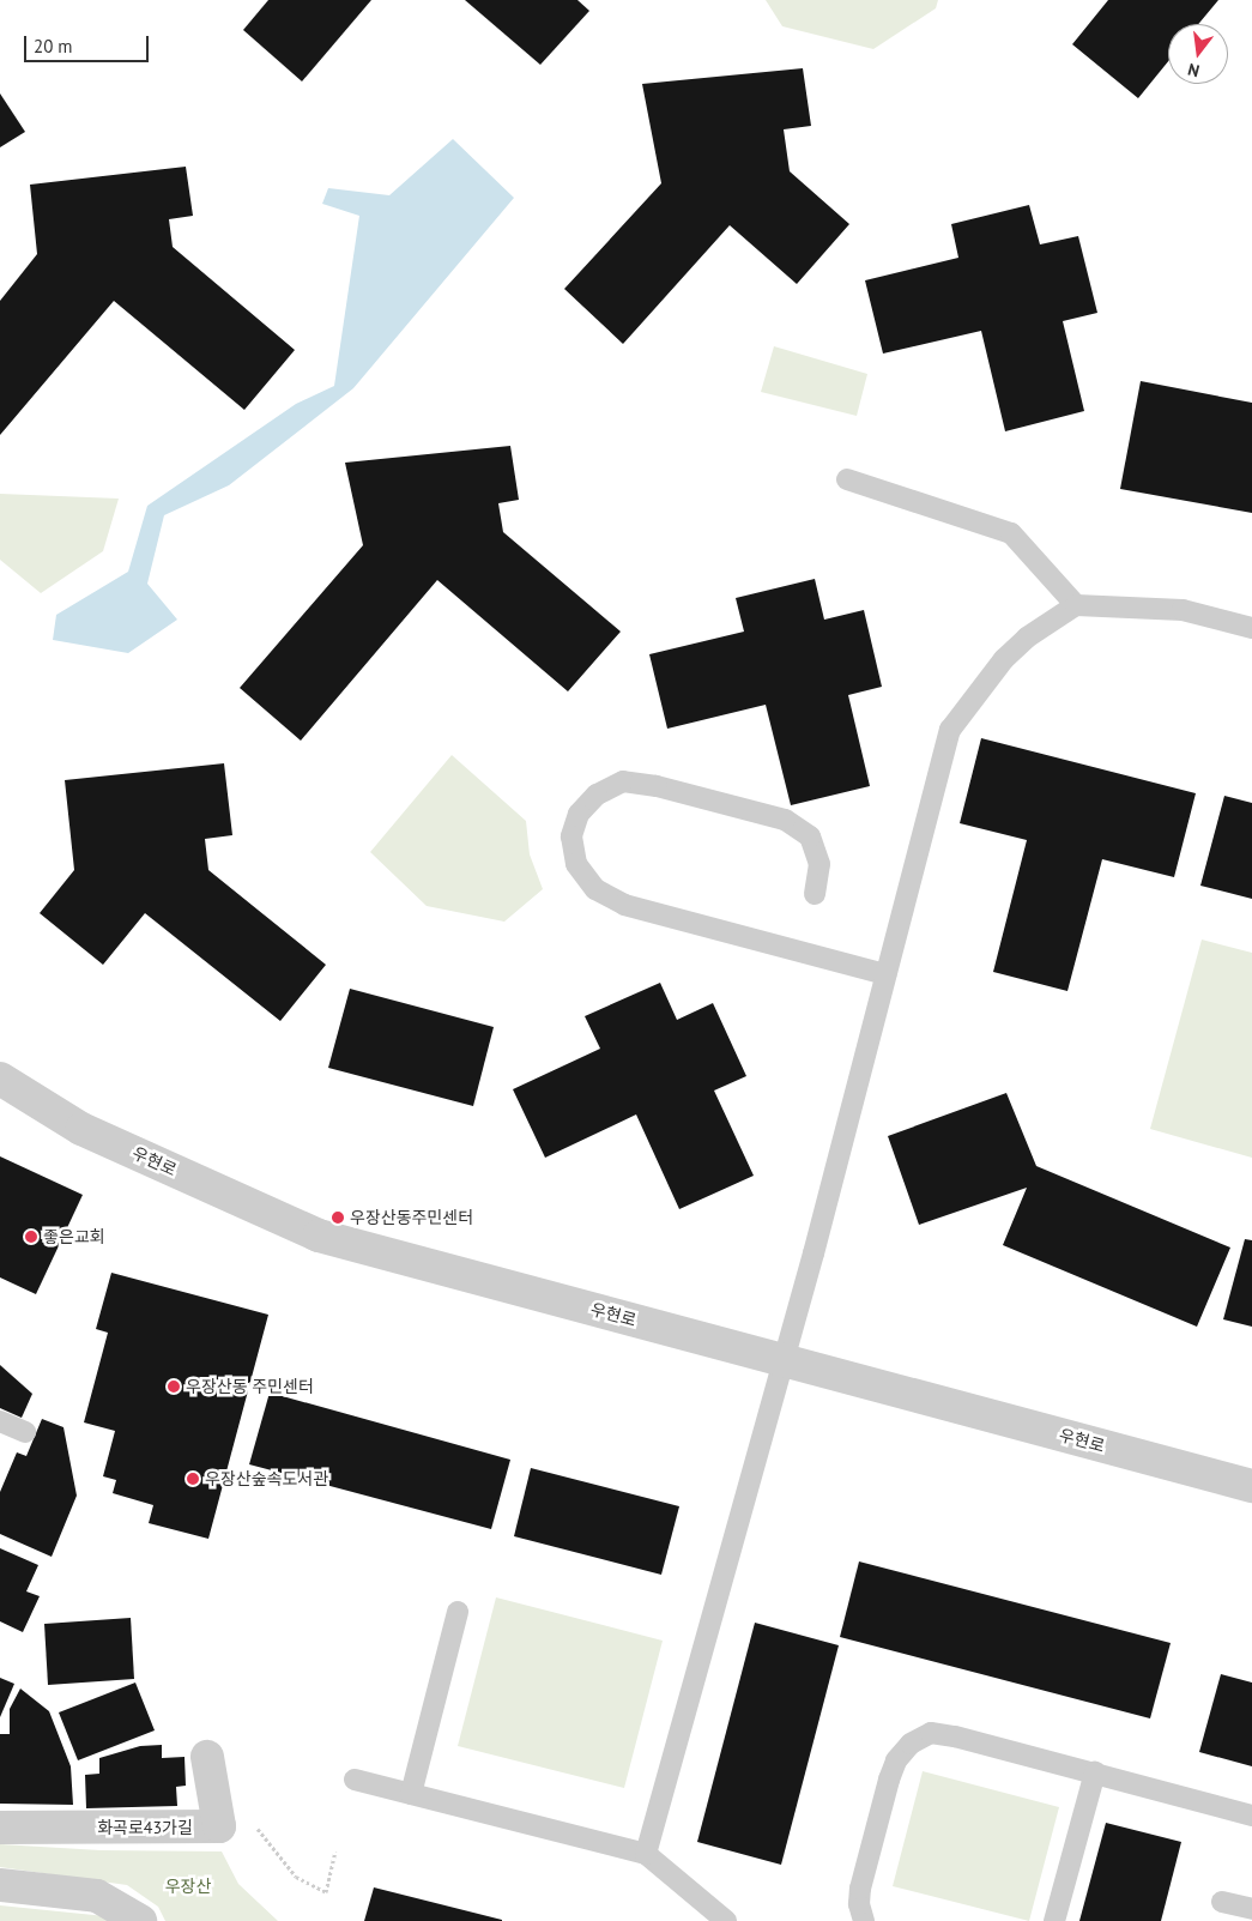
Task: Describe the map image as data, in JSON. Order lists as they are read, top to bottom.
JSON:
{
  "streets": {
    "street": ["우현로", "화곡로43가길"]
  },
  "parks": ["우장산"],
  "places": [
    "우장산동주민센터",
    "좋은교회",
    "우장산동 주민센터",
    "우장산숲속도서관"
  ],
  "scale_bar": "20 m",
  "north": "bottom"
}
